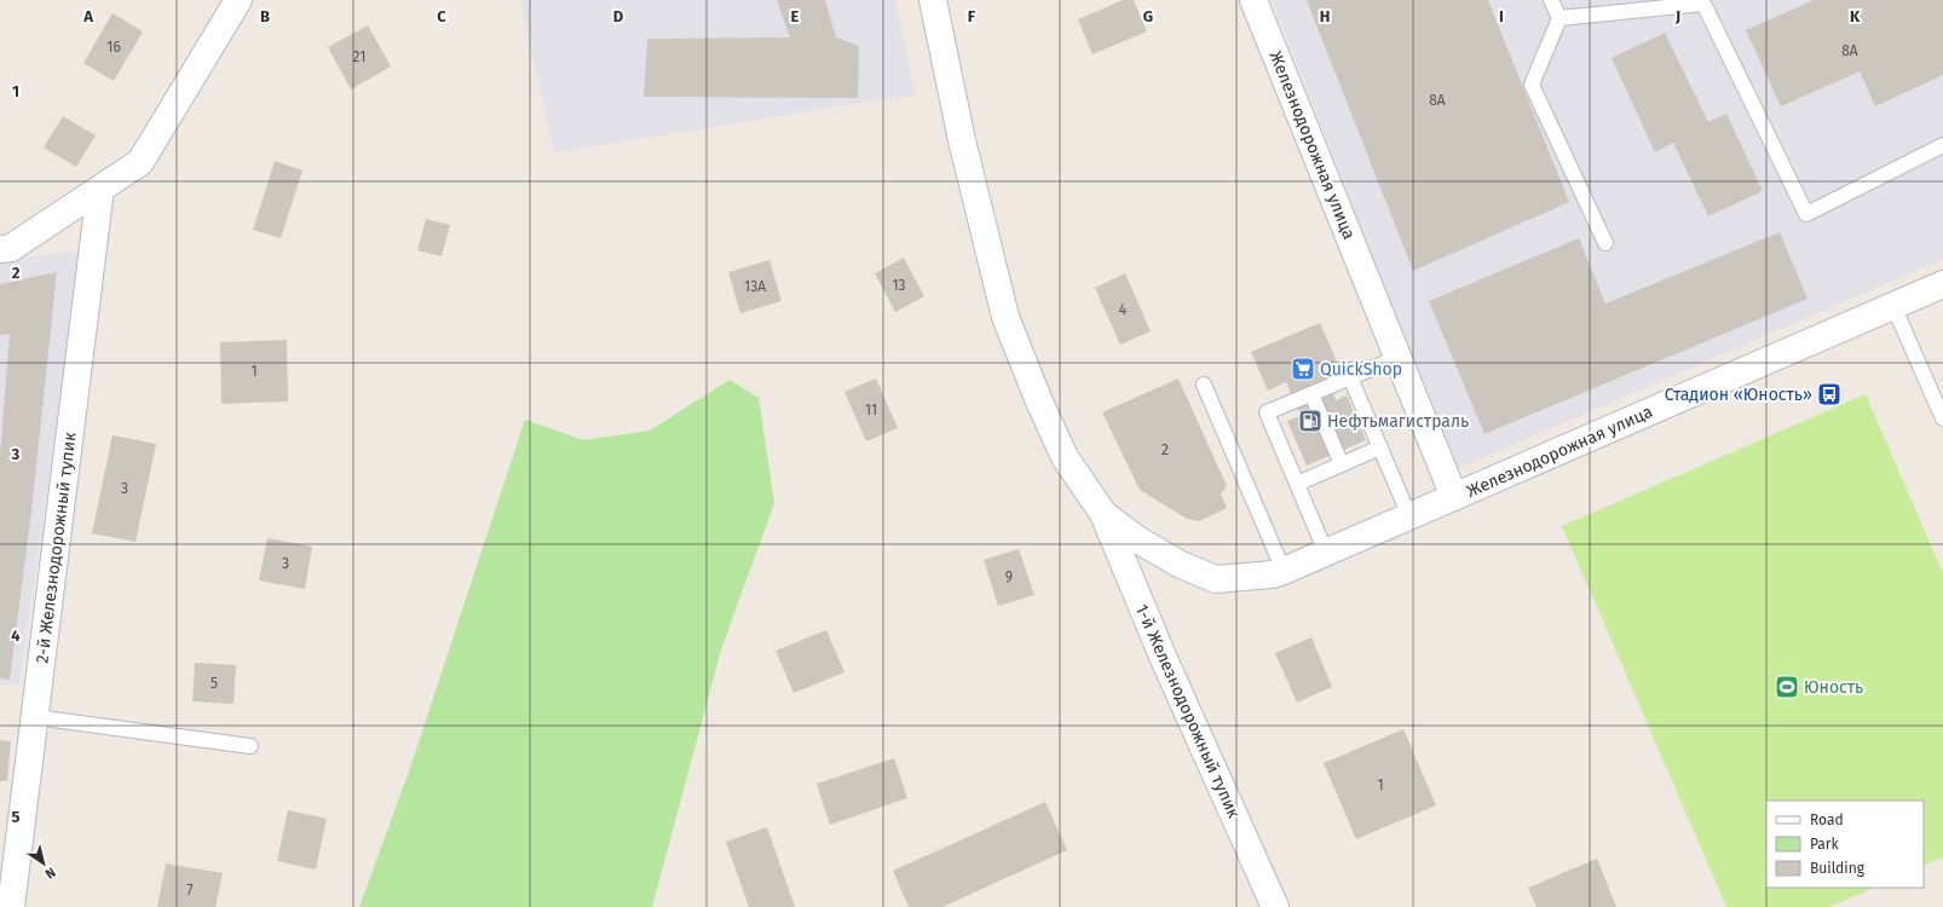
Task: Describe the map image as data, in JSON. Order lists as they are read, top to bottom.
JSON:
{
  "streets": {
    "street": ["Железнодорожная улица", "2-й Железнодорожный тупик", "1-й Железнодорожный тупик"]
  },
  "places": {
    "supermarket": ["QuickShop"],
    "bus stop": ["Стадион «Юность»"],
    "fuel station": ["Нефтьмагистраль"],
    "sports": ["Юность"]
  },
  "house_numbers": [
    "16",
    "8А",
    "21",
    "8А",
    "13",
    "13А",
    "4",
    "1",
    "11",
    "2",
    "3",
    "3",
    "9",
    "5",
    "1",
    "7"
  ],
  "legend": ["Road", "Park", "Building"],
  "north": "bottom right",
  "grid": {
    "columns": [
      "A",
      "B",
      "C",
      "D",
      "E",
      "F",
      "G",
      "H",
      "I",
      "J",
      "K"
    ],
    "rows": [
      "1",
      "2",
      "3",
      "4",
      "5"
    ]
  }
}
